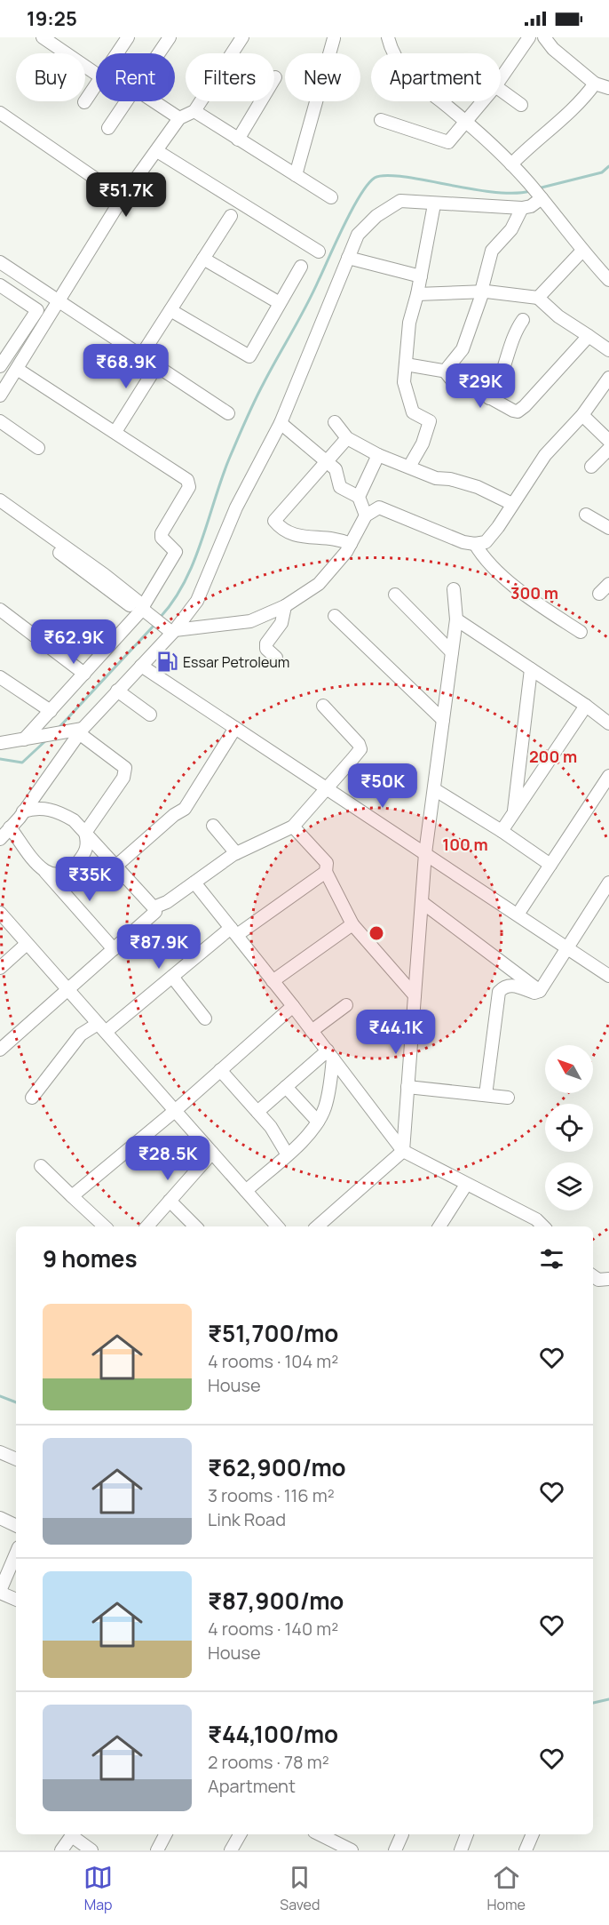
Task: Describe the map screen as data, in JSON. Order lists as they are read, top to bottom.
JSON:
{
  "places": {
    "fuel station": ["Essar Petroleum"]
  },
  "north": "top left",
  "page": {
    "status": "19:25",
    "chip": [
      "Buy",
      "Rent",
      "Filters",
      "New",
      "Apartment"
    ],
    "price": [
      "₹51.7K",
      "₹68.9K",
      "₹29K",
      "₹62.9K",
      "₹50K",
      "₹35K",
      "₹87.9K",
      "₹44.1K",
      "₹28.5K"
    ],
    "heading": "9 homes",
    "list": [
      {
        "name": "₹51,700/mo",
        "note": "4 rooms · 104 m² · House"
      },
      {
        "name": "₹62,900/mo",
        "note": "3 rooms · 116 m² · Link Road"
      },
      {
        "name": "₹87,900/mo",
        "note": "4 rooms · 140 m² · House"
      },
      {
        "name": "₹44,100/mo",
        "note": "2 rooms · 78 m² · Apartment"
      }
    ],
    "tabs": ["Map", "Saved", "Home"]
  },
  "rings": ["300 m", "200 m", "100 m"]
}
